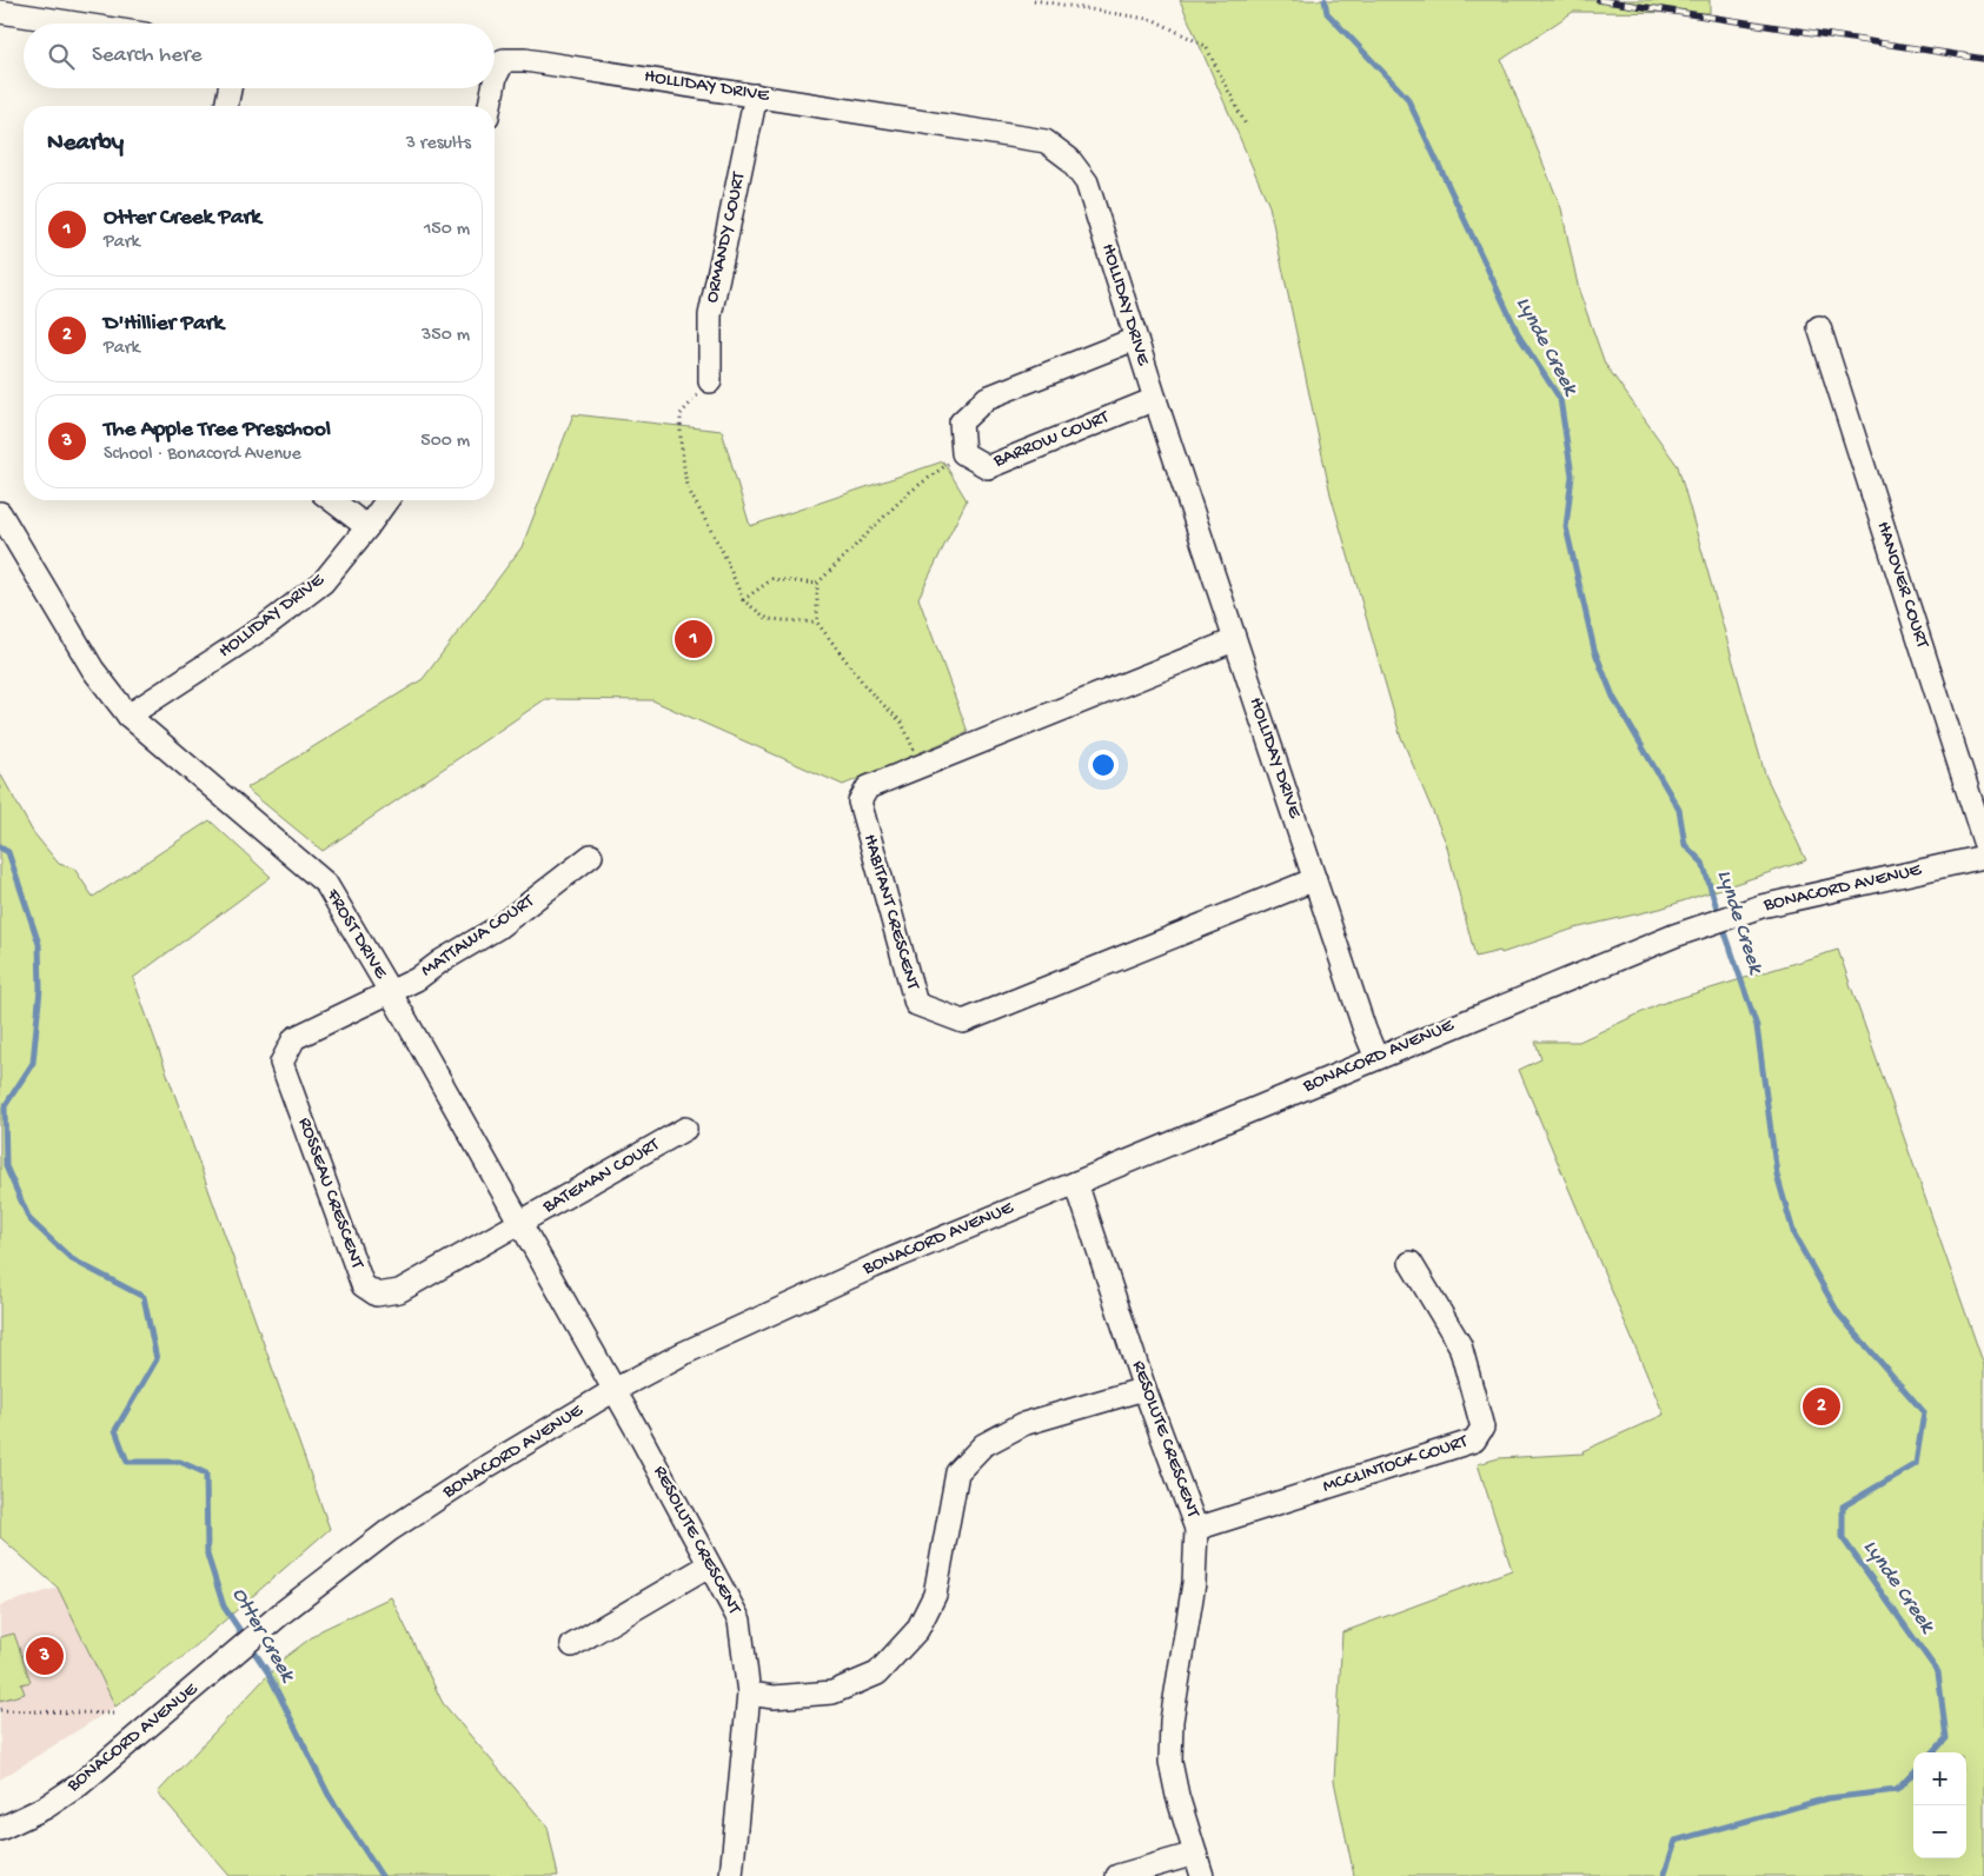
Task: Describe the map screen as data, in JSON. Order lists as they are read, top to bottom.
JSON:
{
  "streets": {
    "street": [
      "HOLLIDAY DRIVE",
      "ORMANDY COURT",
      "BARROW COURT",
      "HANOVER COURT",
      "BONACORD AVENUE",
      "HABITANT CRESCENT",
      "FROST DRIVE",
      "MATTAWA COURT",
      "BATEMAN COURT",
      "ROSSEAU CRESCENT",
      "RESOLUTE CRESCENT",
      "MCCLINTOCK COURT"
    ]
  },
  "crossings": [
    ["HOLLIDAY DRIVE", "ORMANDY COURT"],
    ["HOLLIDAY DRIVE", "BARROW COURT"],
    ["HOLLIDAY DRIVE", "BONACORD AVENUE"],
    ["HOLLIDAY DRIVE", "HABITANT CRESCENT"],
    ["HOLLIDAY DRIVE", "FROST DRIVE"],
    ["BONACORD AVENUE", "FROST DRIVE"],
    ["BONACORD AVENUE", "RESOLUTE CRESCENT"],
    ["FROST DRIVE", "MATTAWA COURT"],
    ["FROST DRIVE", "BATEMAN COURT"],
    ["FROST DRIVE", "ROSSEAU CRESCENT"],
    ["FROST DRIVE", "RESOLUTE CRESCENT"],
    ["MATTAWA COURT", "ROSSEAU CRESCENT"],
    ["BATEMAN COURT", "ROSSEAU CRESCENT"],
    ["RESOLUTE CRESCENT", "MCCLINTOCK COURT"]
  ],
  "water": ["Lynde Creek", "Otter Creek"],
  "page": {
    "search": "Search here",
    "heading": ["Nearby", "3 results"],
    "list": [
      {
        "mark": "1",
        "name": "Otter Creek Park",
        "note": "Park",
        "value": "150 m"
      },
      {
        "mark": "2",
        "name": "D'Hillier Park",
        "note": "Park",
        "value": "350 m"
      },
      {
        "mark": "3",
        "name": "The Apple Tree Preschool",
        "note": "School · Bonacord Avenue",
        "value": "500 m"
      }
    ],
    "pins": ["1", "2", "3"],
    "map_buttons": ["+", "−"]
  }
}
